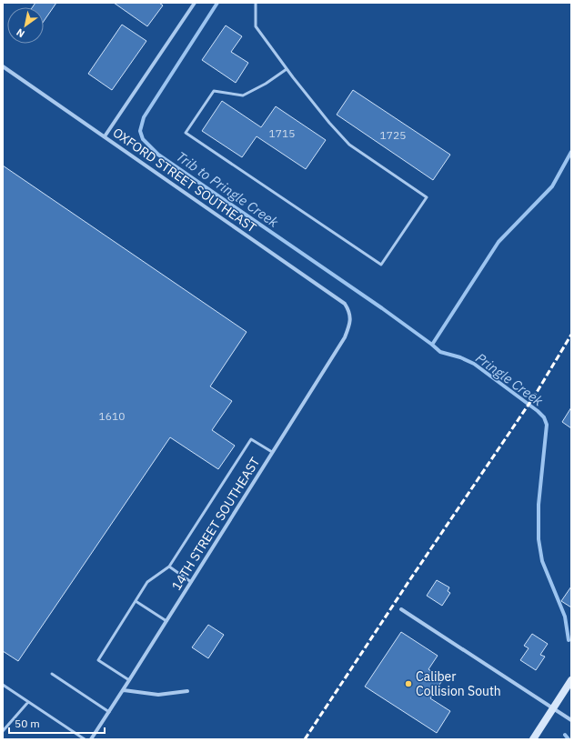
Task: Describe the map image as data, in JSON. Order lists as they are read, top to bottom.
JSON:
{
  "streets": {
    "street": ["OXFORD STREET SOUTHEAST", "14TH STREET SOUTHEAST"]
  },
  "crossings": [
    ["OXFORD STREET SOUTHEAST", "14TH STREET SOUTHEAST"]
  ],
  "water": ["Trib to Pringle Creek", "Pringle Creek"],
  "places": ["Caliber Collision South"],
  "house_numbers": ["1715", "1725", "1610"],
  "scale_bar": "50 m",
  "north": "bottom left"
}
